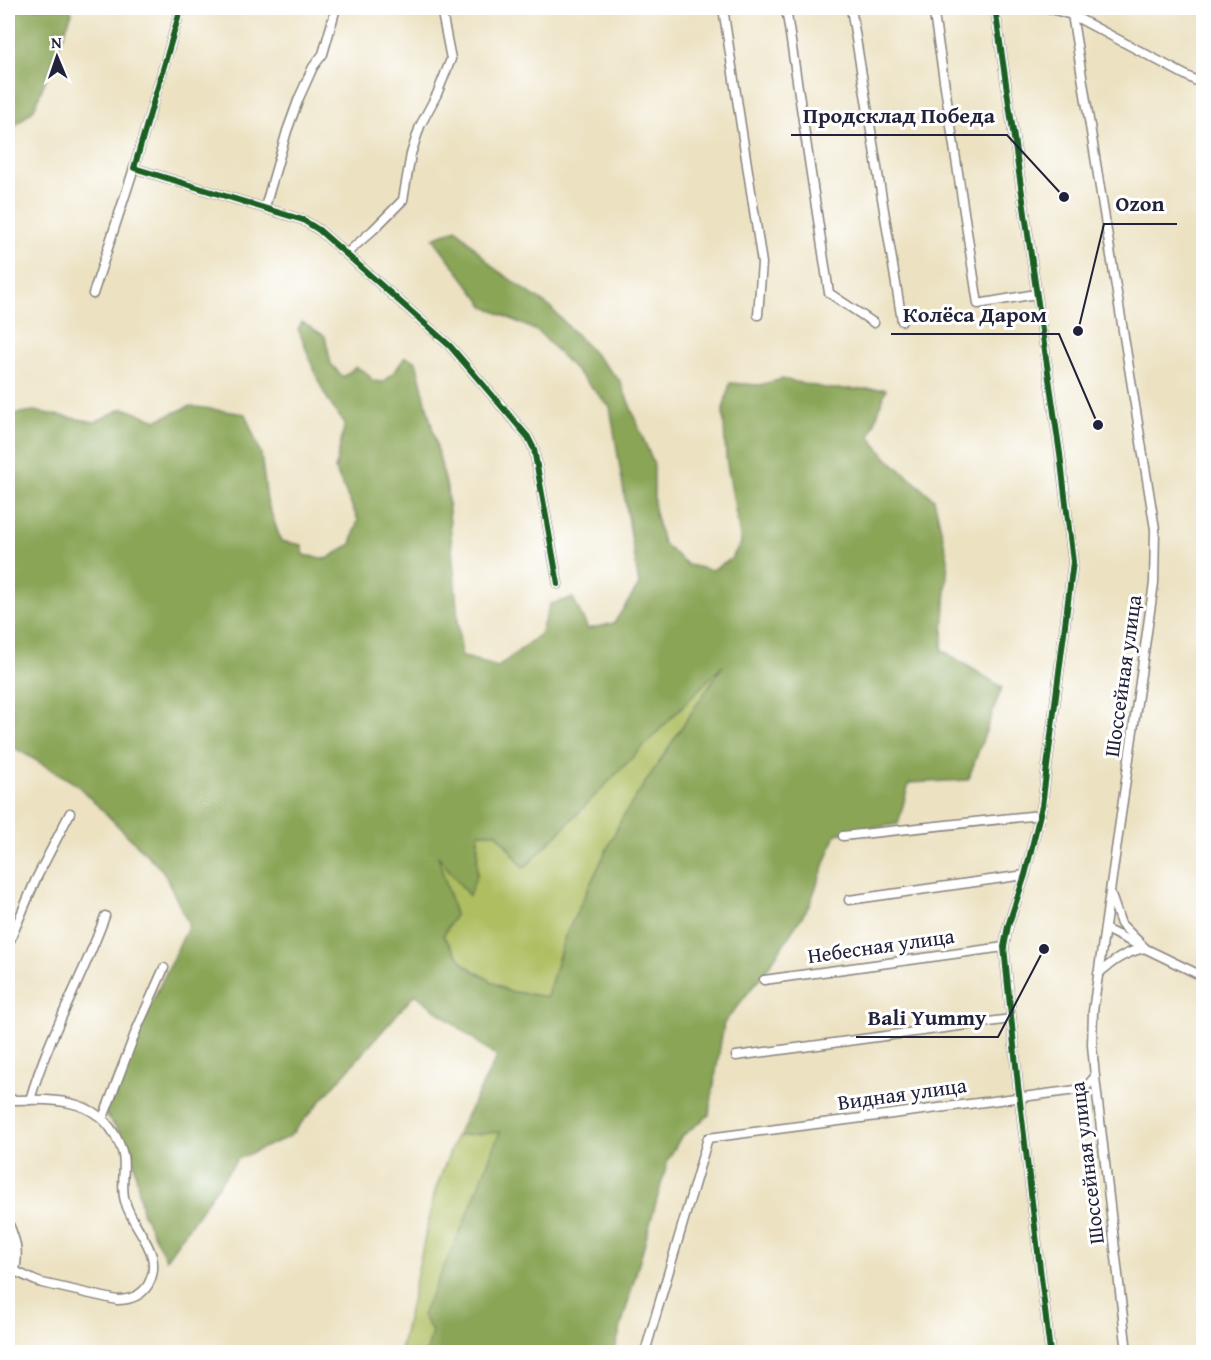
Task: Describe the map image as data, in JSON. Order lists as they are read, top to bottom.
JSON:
{
  "streets": {
    "street": ["Шоссейная улица", "Небесная улица", "Видная улица"]
  },
  "crossings": [
    ["Шоссейная улица", "Видная улица"]
  ],
  "places": [
    "Продсклад Победа",
    "Ozon",
    "Колёса Даром",
    "Bali Yummy"
  ],
  "north": "top"
}
